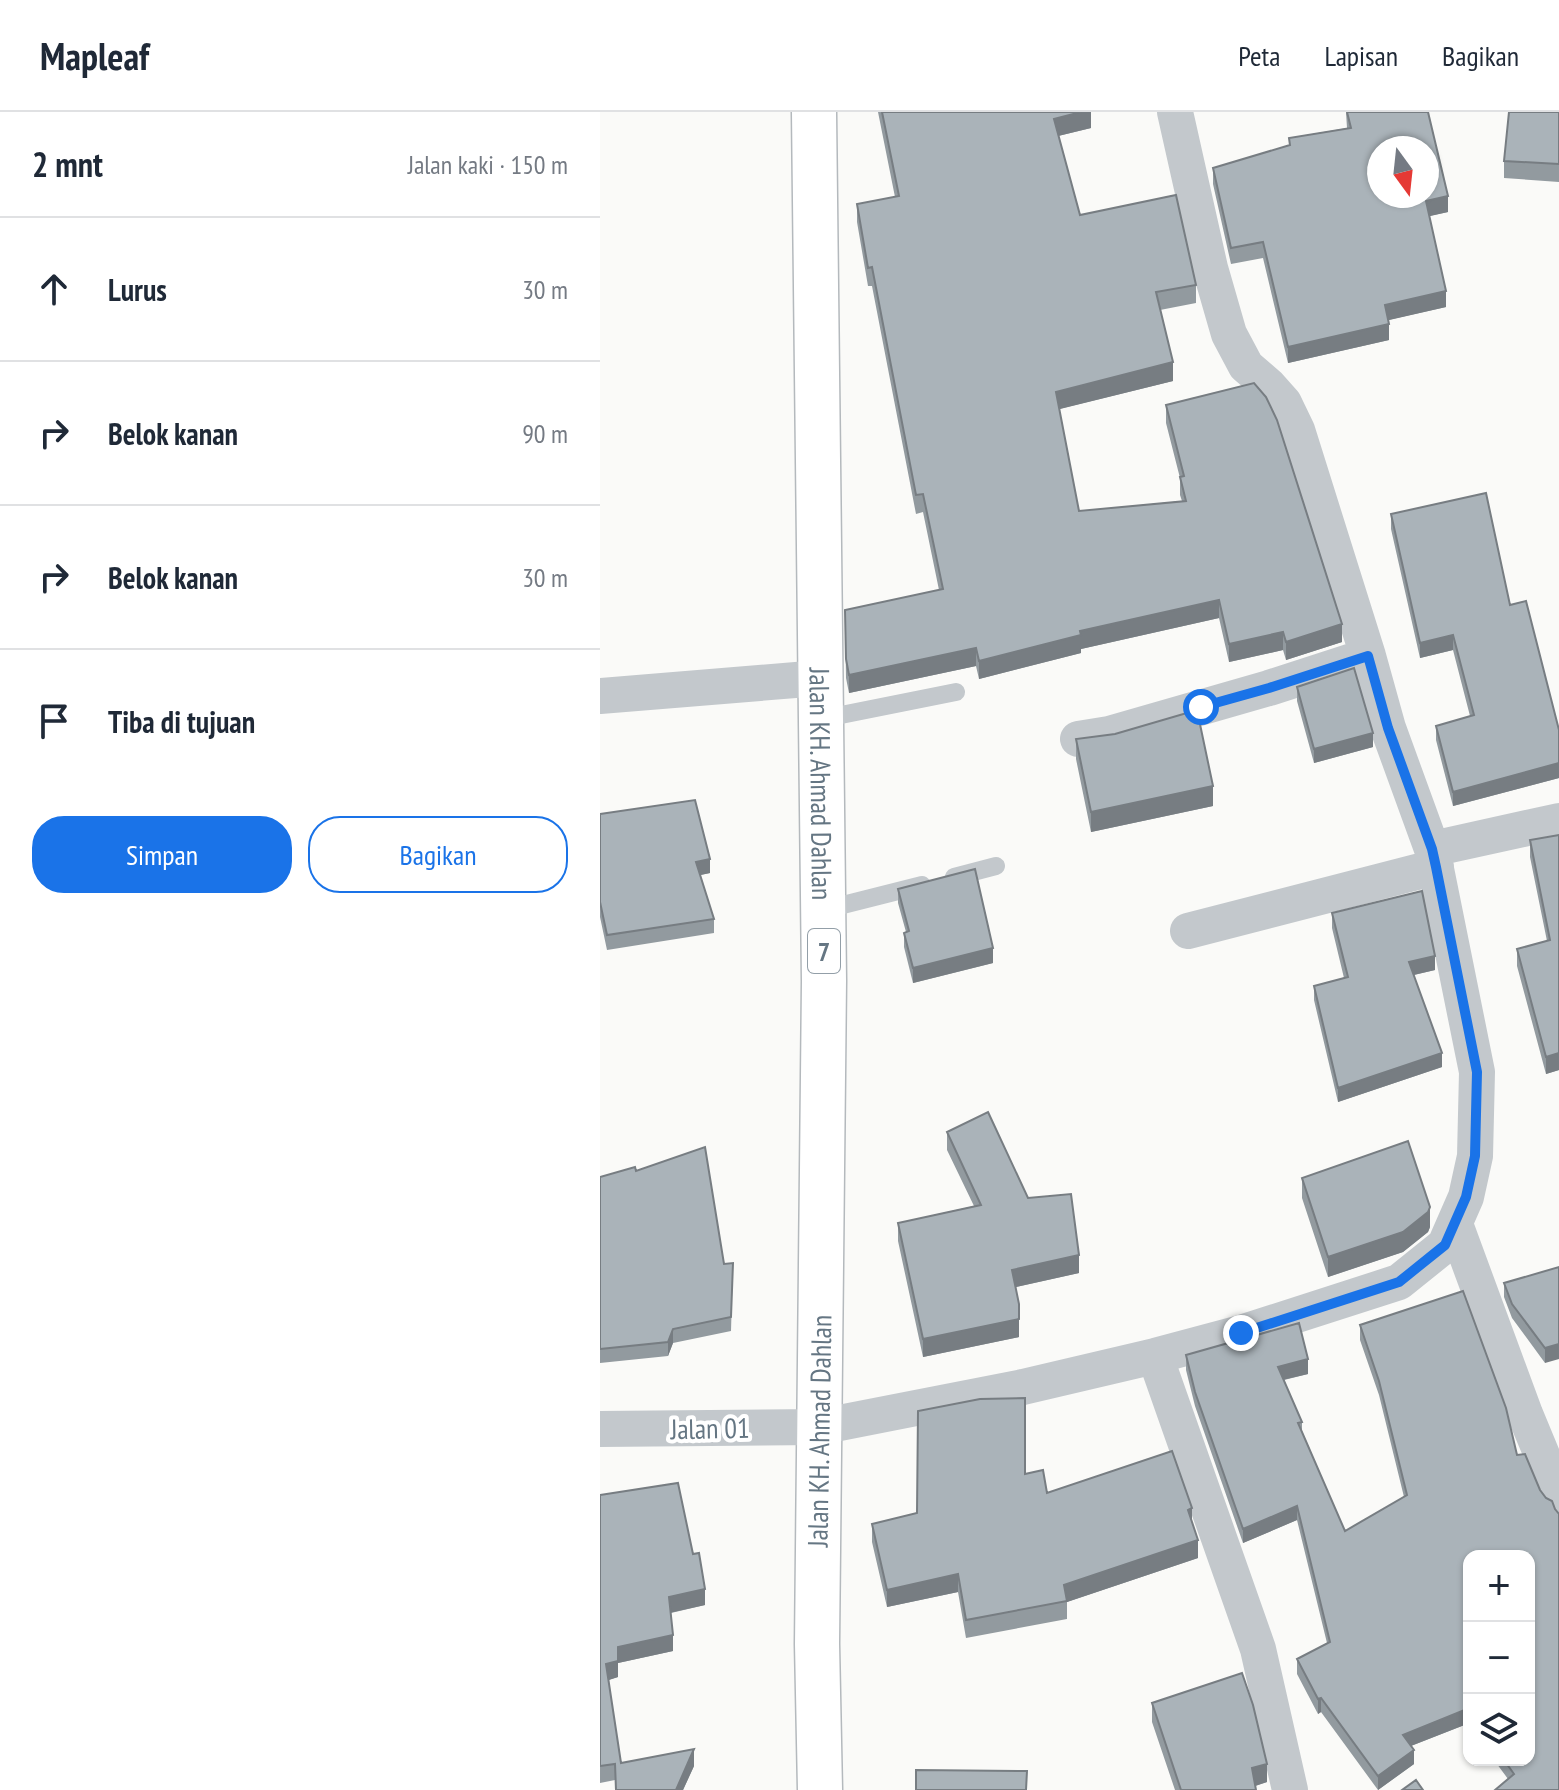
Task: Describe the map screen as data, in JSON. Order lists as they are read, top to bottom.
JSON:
{
  "streets": {
    "highway": ["Jalan KH. Ahmad Dahlan", "7"],
    "street": ["Jalan 01"]
  },
  "crossings": [
    ["Jalan KH. Ahmad Dahlan", "Jalan 01"]
  ],
  "north": "bottom",
  "page": {
    "header": "Mapleaf",
    "nav": ["Peta", "Lapisan", "Bagikan"],
    "heading": ["2 mnt", "Jalan kaki · 150 m"],
    "list": [
      ["Lurus", "30 m"],
      ["Belok kanan", "90 m"],
      ["Belok kanan", "30 m"],
      "Tiba di tujuan"
    ],
    "buttons": ["Simpan", "Bagikan"],
    "map_buttons": ["+", "−"]
  }
}
